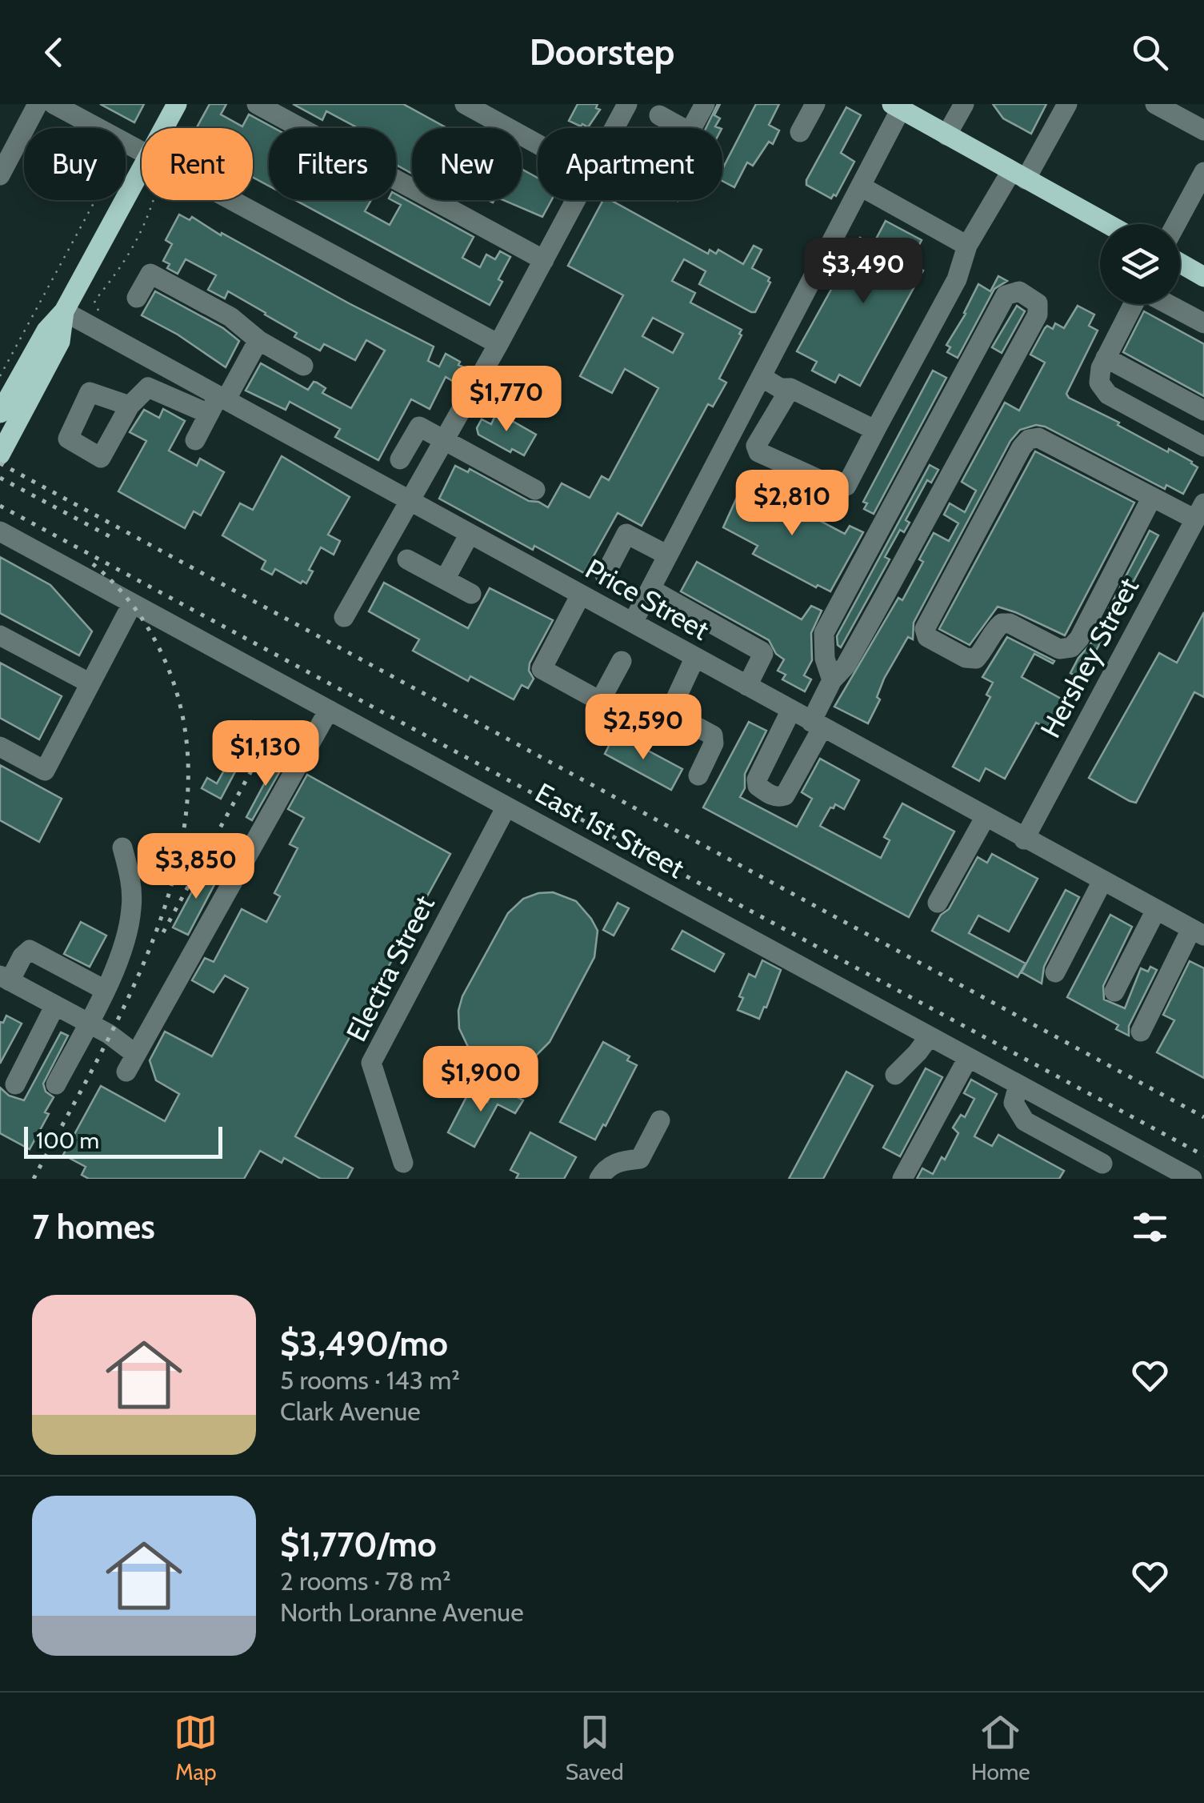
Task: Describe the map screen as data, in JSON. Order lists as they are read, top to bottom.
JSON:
{
  "streets": {
    "street": [
      "Price Street",
      "Hershey Street",
      "East 1st Street",
      "Electra Street"
    ]
  },
  "crossings": [
    ["Price Street", "Hershey Street"],
    ["East 1st Street", "Electra Street"]
  ],
  "scale_bar": "100 m",
  "page": {
    "header": "Doorstep",
    "chip": [
      "Buy",
      "Rent",
      "Filters",
      "New",
      "Apartment"
    ],
    "price": [
      "$3,490",
      "$1,770",
      "$2,810",
      "$2,590",
      "$1,130",
      "$3,850",
      "$1,900"
    ],
    "scale": "100 m",
    "heading": "7 homes",
    "list": [
      {
        "name": "$3,490/mo",
        "note": "5 rooms · 143 m² · Clark Avenue"
      },
      {
        "name": "$1,770/mo",
        "note": "2 rooms · 78 m² · North Loranne Avenue"
      }
    ],
    "tabs": ["Map", "Saved", "Home"]
  }
}
